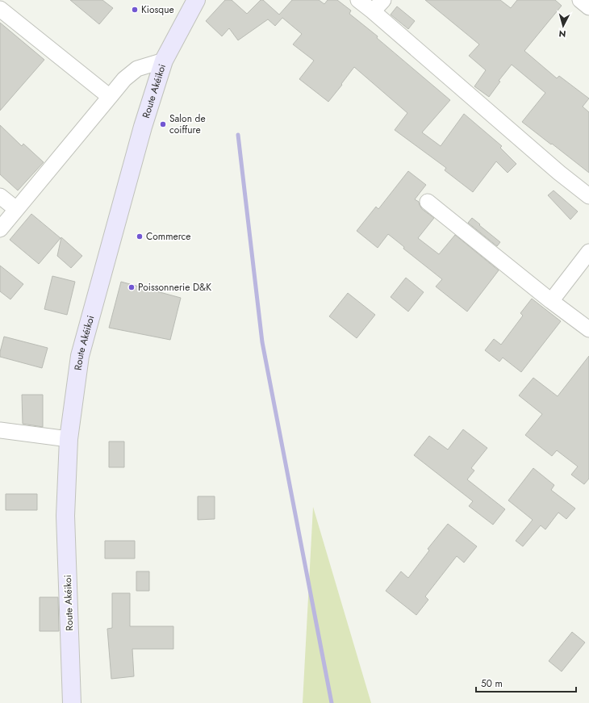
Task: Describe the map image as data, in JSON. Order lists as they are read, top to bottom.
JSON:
{
  "streets": {
    "street": ["Route Akéikoi"]
  },
  "places": [
    "Kiosque",
    "Salon de coiffure",
    "Commerce",
    "Poissonnerie D&K"
  ],
  "scale_bar": "50 m",
  "north": "bottom"
}
